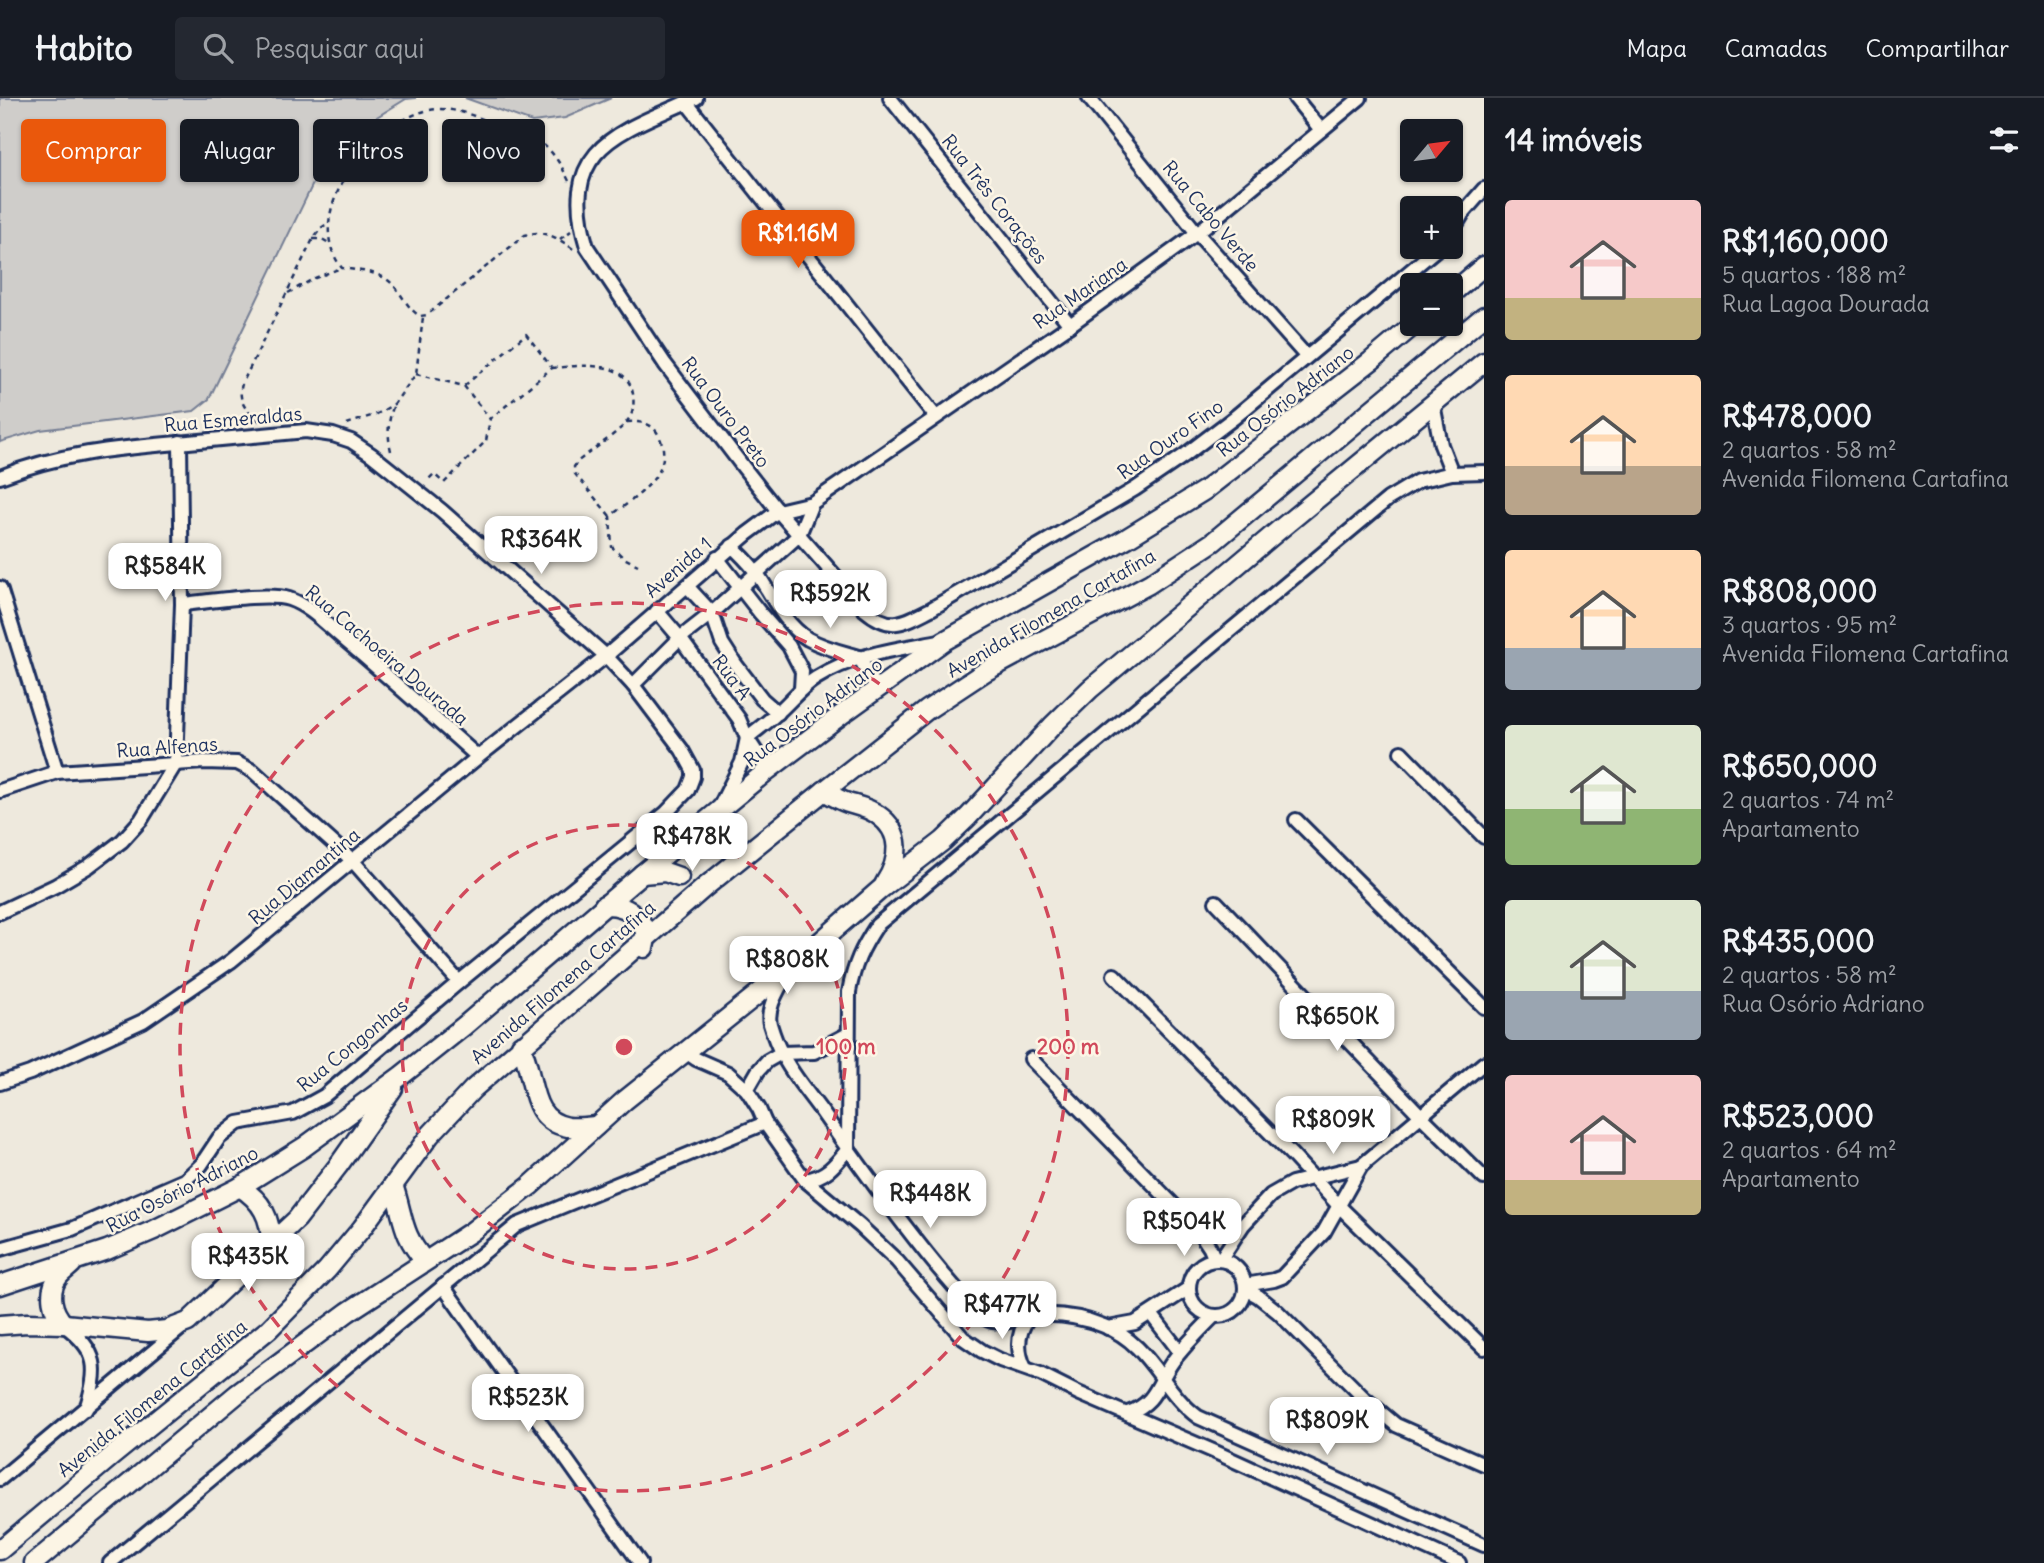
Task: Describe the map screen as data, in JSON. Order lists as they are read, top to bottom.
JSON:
{
  "streets": {
    "main road": ["Rua Osório Adriano", "Avenida Filomena Cartafina"],
    "street": [
      "Rua Três Corações",
      "Rua Cabo Verde",
      "Rua Mariana",
      "Rua Ouro Preto",
      "Rua Esmeraldas",
      "Rua Ouro Fino",
      "Avenida 1",
      "Rua Cachoeira Dourada",
      "Rua A",
      "Rua Alfenas",
      "Rua Diamantina",
      "Rua Congonhas"
    ]
  },
  "crossings": [
    ["Rua Três Corações", "Rua Mariana"],
    ["Rua Cabo Verde", "Rua Mariana"],
    ["Rua Cabo Verde", "Rua Ouro Fino"],
    ["Rua Mariana", "Rua Ouro Preto"],
    ["Rua Mariana", "Avenida 1"],
    ["Rua Osório Adriano", "Rua A"],
    ["Rua Ouro Preto", "Rua Ouro Fino"],
    ["Rua Ouro Preto", "Avenida 1"],
    ["Rua Esmeraldas", "Avenida 1"],
    ["Rua Esmeraldas", "Rua Diamantina"],
    ["Rua Esmeraldas", "Rua Congonhas"],
    ["Avenida 1", "Rua A"],
    ["Avenida 1", "Rua Diamantina"],
    ["Rua Cachoeira Dourada", "Rua Diamantina"],
    ["Rua Alfenas", "Rua Diamantina"],
    ["Rua Alfenas", "Rua Congonhas"]
  ],
  "north": "top right",
  "page": {
    "header": "Habito",
    "search": "Pesquisar aqui",
    "nav": ["Mapa", "Camadas", "Compartilhar"],
    "heading": "14 imóveis",
    "map_buttons": ["+", "−"],
    "chip": [
      "Comprar",
      "Alugar",
      "Filtros",
      "Novo"
    ],
    "list": [
      {
        "name": "R$1,160,000",
        "note": "5 quartos · 188 m² · Rua Lagoa Dourada"
      },
      {
        "name": "R$478,000",
        "note": "2 quartos · 58 m² · Avenida Filomena Cartafina"
      },
      {
        "name": "R$808,000",
        "note": "3 quartos · 95 m² · Avenida Filomena Cartafina"
      },
      {
        "name": "R$650,000",
        "note": "2 quartos · 74 m² · Apartamento"
      },
      {
        "name": "R$435,000",
        "note": "2 quartos · 58 m² · Rua Osório Adriano"
      },
      {
        "name": "R$523,000",
        "note": "2 quartos · 64 m² · Apartamento"
      }
    ],
    "price": [
      "R$1.16M",
      "R$364K",
      "R$584K",
      "R$592K",
      "R$478K",
      "R$808K",
      "R$650K",
      "R$809K",
      "R$448K",
      "R$504K",
      "R$435K",
      "R$477K",
      "R$523K",
      "R$809K"
    ]
  },
  "rings": ["100 m", "200 m"]
}
